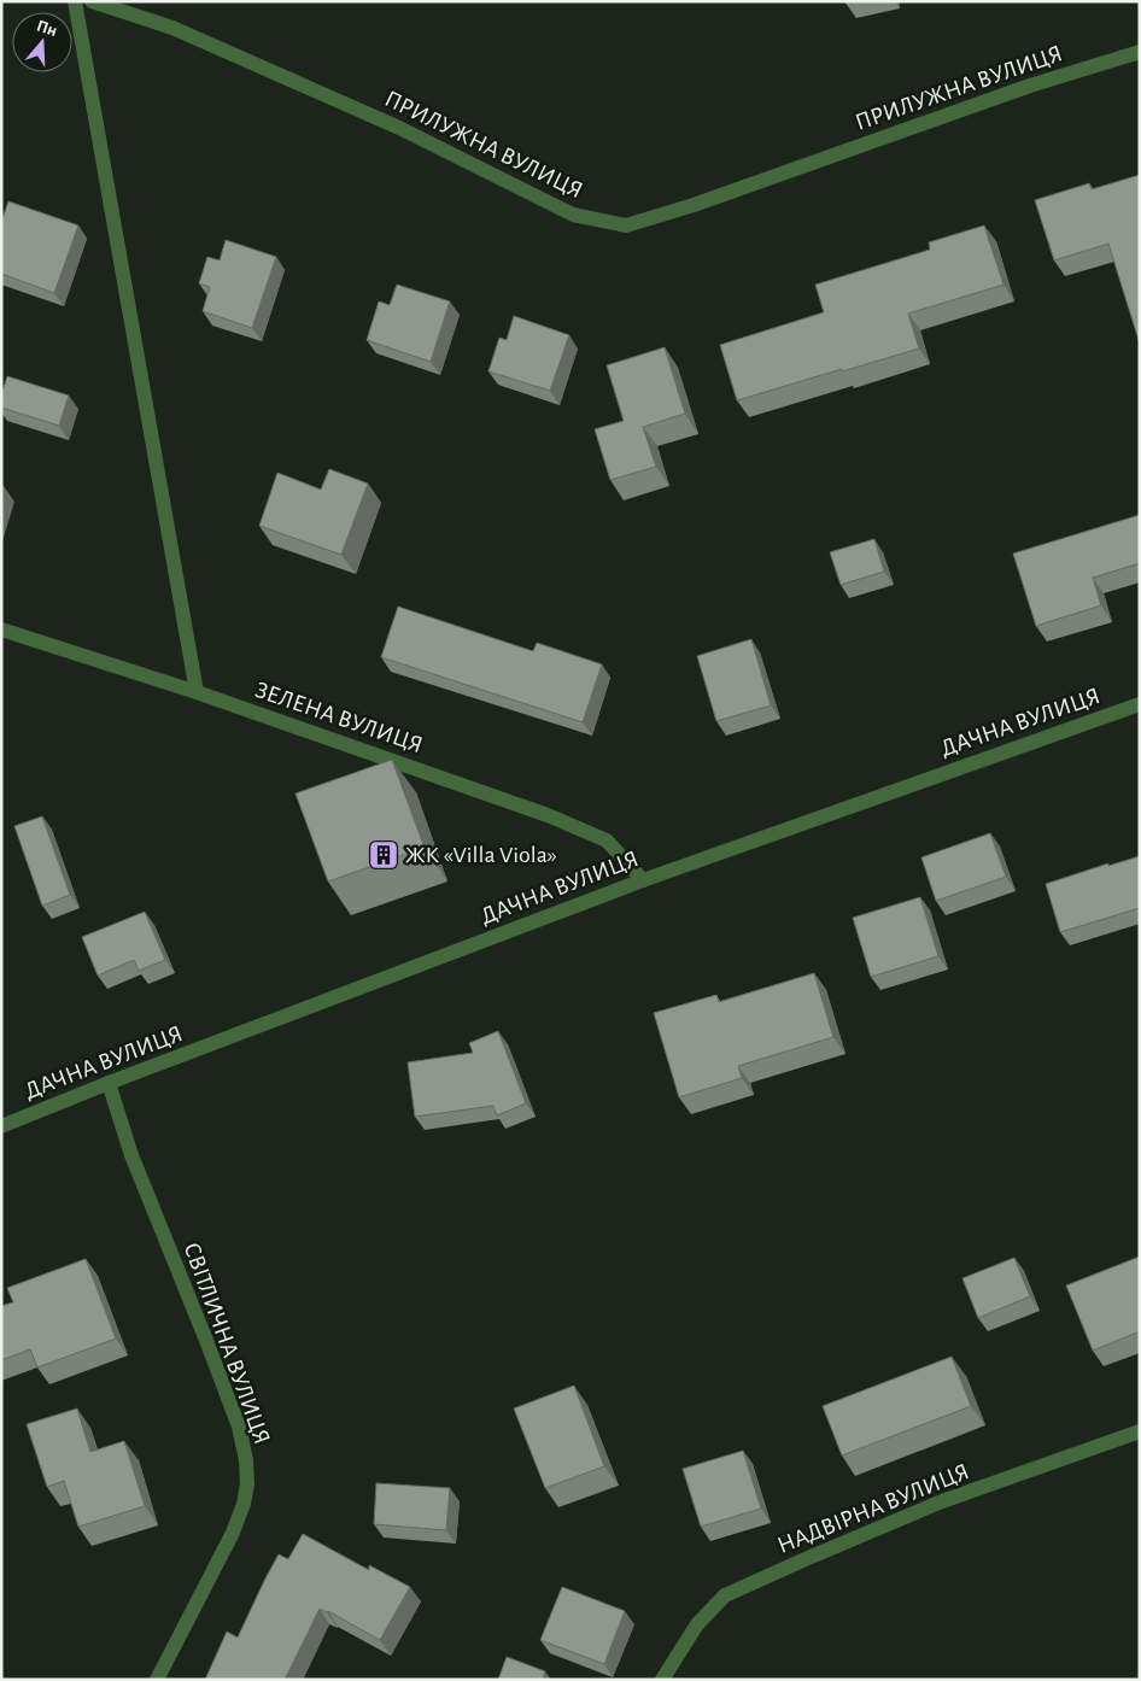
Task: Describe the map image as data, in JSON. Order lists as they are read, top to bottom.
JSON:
{
  "streets": {
    "street": [
      "ПРИЛУЖНА ВУЛИЦЯ",
      "ЗЕЛЕНА ВУЛИЦЯ",
      "ДАЧНА ВУЛИЦЯ",
      "СВІТЛИЧНА ВУЛИЦЯ",
      "НАДВІРНА ВУЛИЦЯ"
    ]
  },
  "crossings": [
    ["ЗЕЛЕНА ВУЛИЦЯ", "ДАЧНА ВУЛИЦЯ"],
    ["ДАЧНА ВУЛИЦЯ", "СВІТЛИЧНА ВУЛИЦЯ"]
  ],
  "places": {
    "building": ["ЖК «Villa Viola»"]
  },
  "north": "top"
}
